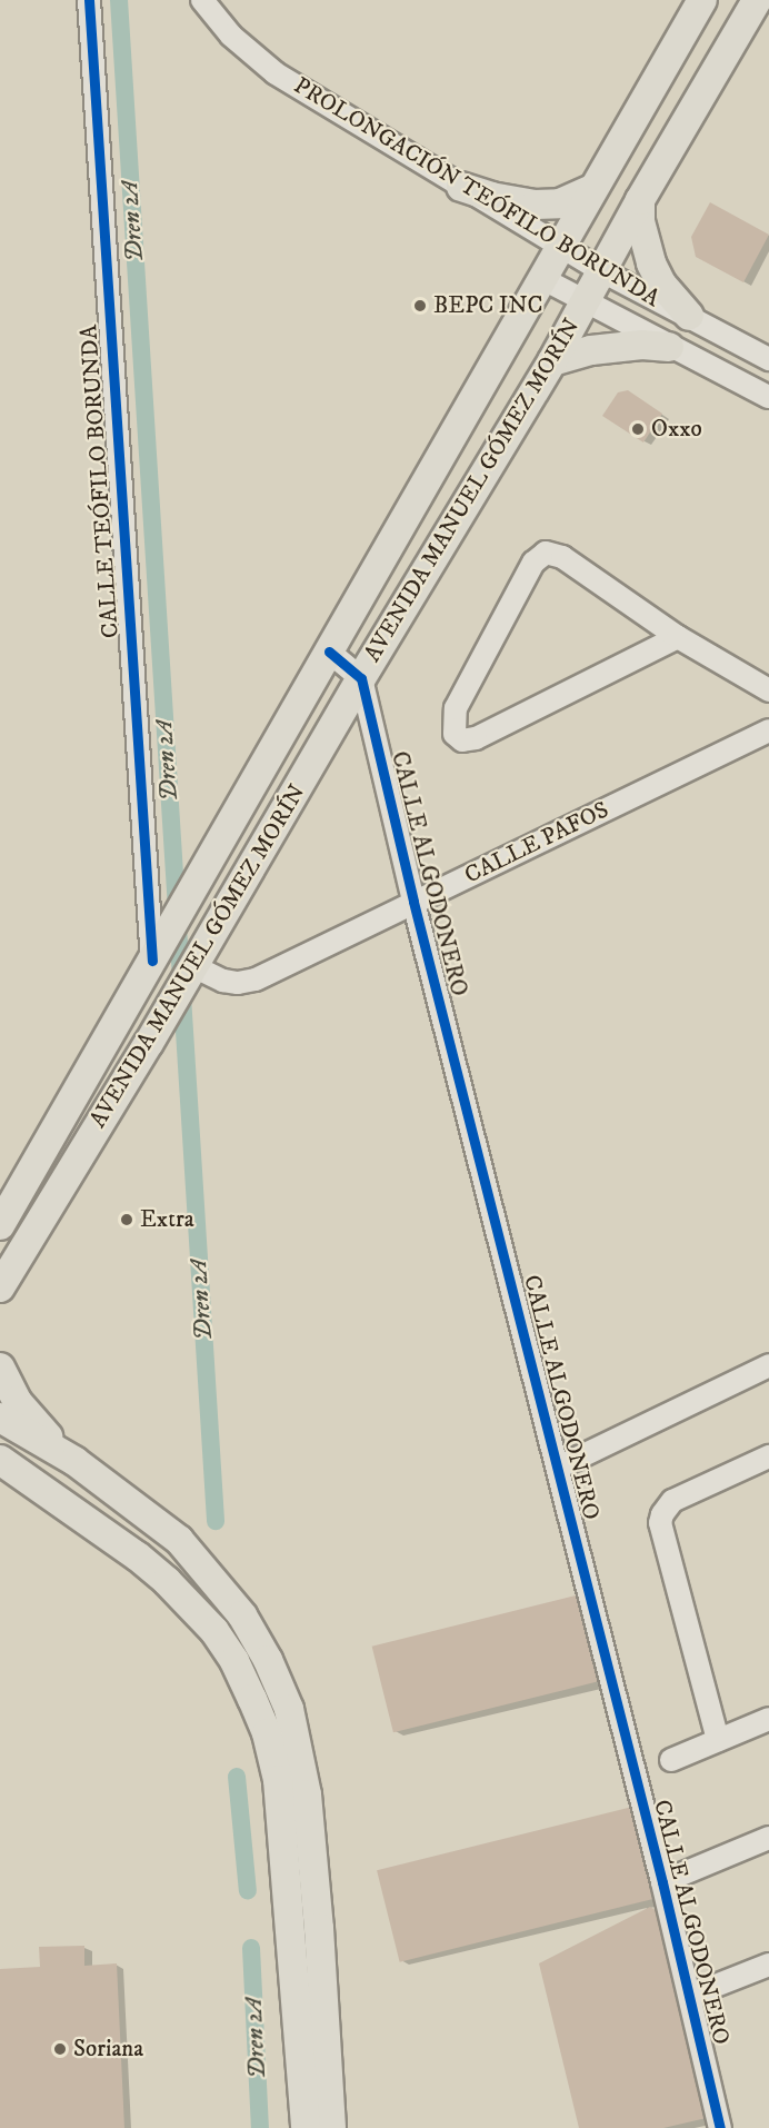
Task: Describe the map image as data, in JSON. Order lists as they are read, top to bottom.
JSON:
{
  "streets": {
    "main road": ["AVENIDA MANUEL GÓMEZ MORÍN"],
    "street": [
      "PROLONGACIÓN TEÓFILO BORUNDA",
      "CALLE TEÓFILO BORUNDA",
      "CALLE PAFOS",
      "CALLE ALGODONERO"
    ]
  },
  "crossings": [
    ["PROLONGACIÓN TEÓFILO BORUNDA", "AVENIDA MANUEL GÓMEZ MORÍN"],
    ["CALLE TEÓFILO BORUNDA", "AVENIDA MANUEL GÓMEZ MORÍN"],
    ["AVENIDA MANUEL GÓMEZ MORÍN", "CALLE PAFOS"],
    ["AVENIDA MANUEL GÓMEZ MORÍN", "CALLE ALGODONERO"],
    ["CALLE PAFOS", "CALLE ALGODONERO"]
  ],
  "water": ["Dren 2A"],
  "places": [
    "BEPC INC",
    "Oxxo",
    "Extra",
    "Soriana"
  ]
}
